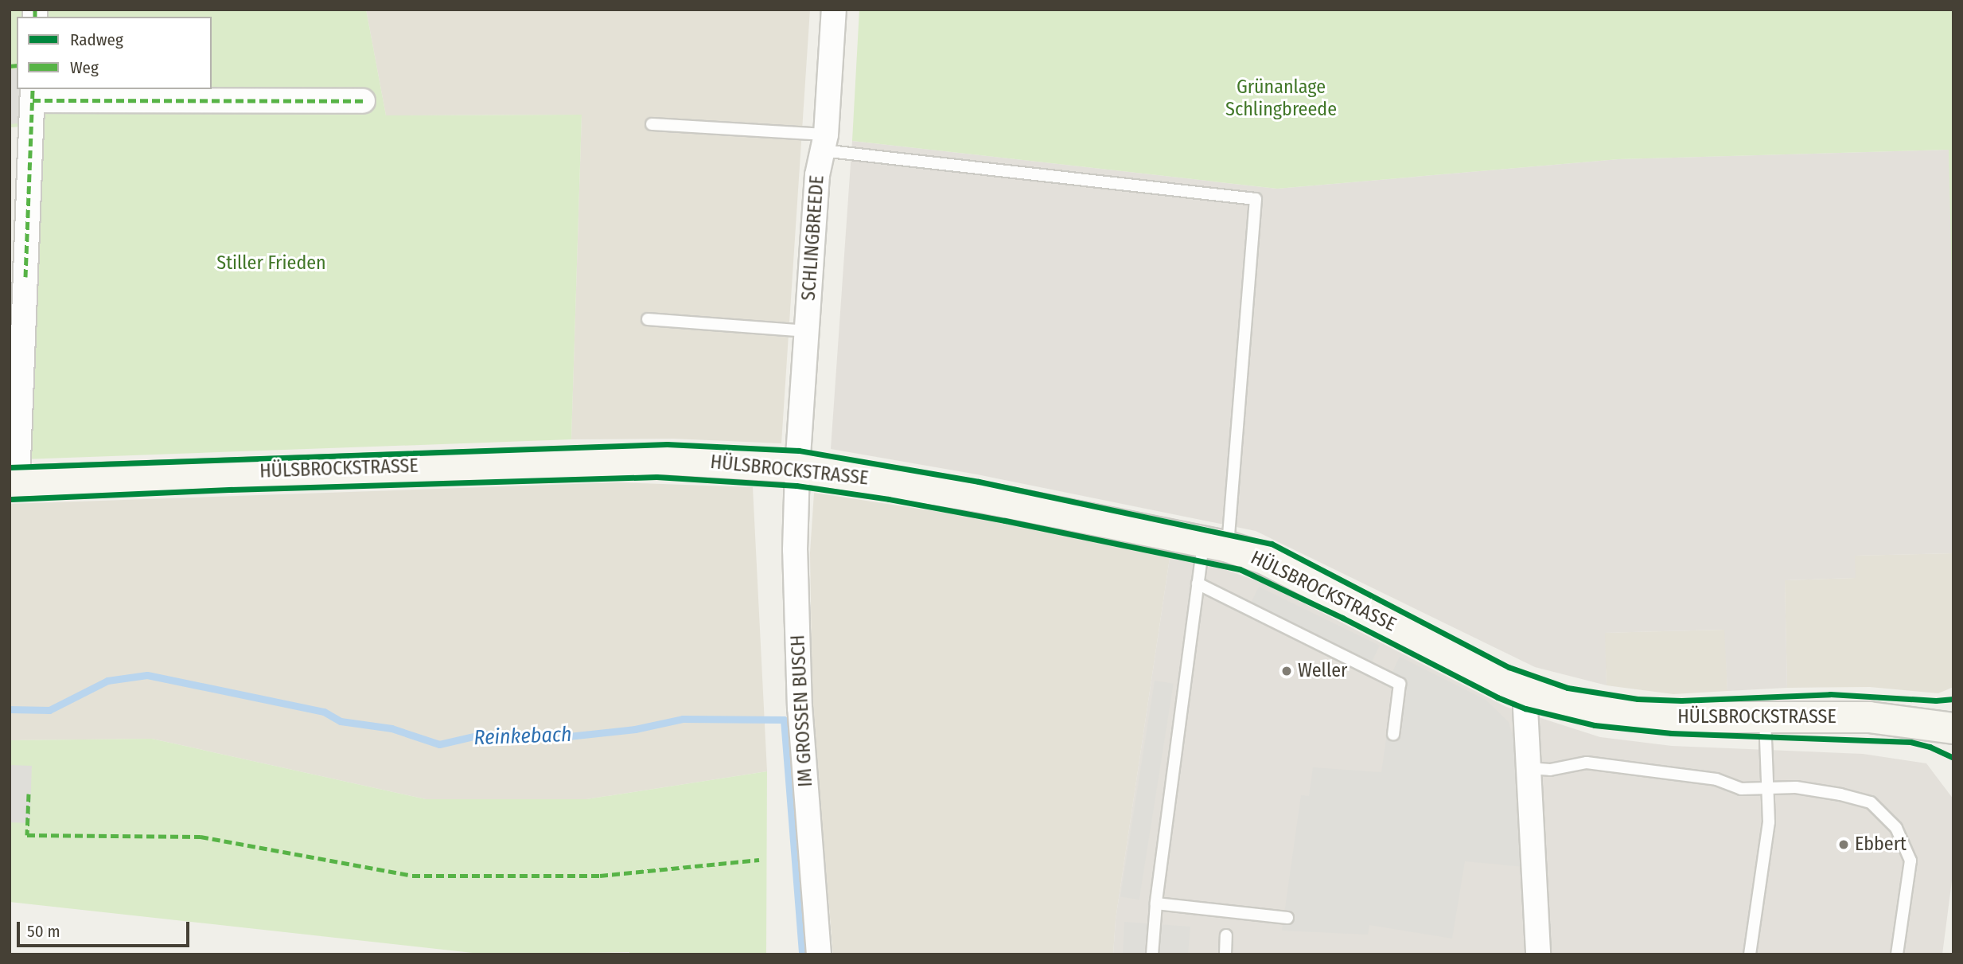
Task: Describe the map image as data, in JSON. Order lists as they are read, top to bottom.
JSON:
{
  "streets": {
    "street": ["SCHLINGBREEDE", "HÜLSBROCKSTRASSE", "IM GROSSEN BUSCH"]
  },
  "crossings": [
    ["SCHLINGBREEDE", "HÜLSBROCKSTRASSE"],
    ["SCHLINGBREEDE", "IM GROSSEN BUSCH"],
    ["HÜLSBROCKSTRASSE", "IM GROSSEN BUSCH"]
  ],
  "water": ["Reinkebach"],
  "parks": ["Grünanlage Schlingbreede", "Stiller Frieden"],
  "places": ["Weller", "Ebbert"],
  "legend": ["Radweg", "Weg"],
  "scale_bar": "50 m"
}
